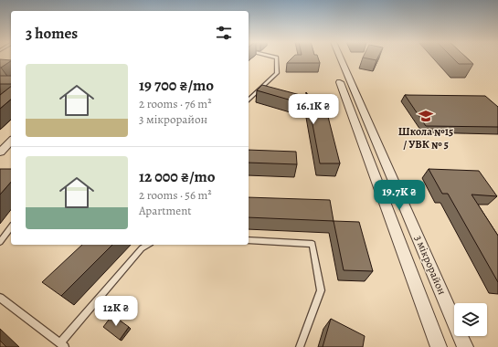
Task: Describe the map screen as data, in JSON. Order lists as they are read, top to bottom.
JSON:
{
  "streets": {
    "street": ["3 мікрорайон"]
  },
  "places": {
    "school or university": ["Школа №15 / УВК № 5"]
  },
  "page": {
    "heading": "3 homes",
    "list": [
      {
        "name": "19 700 ₴/mo",
        "note": "2 rooms · 76 m² · 3 мікрорайон"
      },
      {
        "name": "12 000 ₴/mo",
        "note": "2 rooms · 56 m² · Apartment"
      }
    ],
    "price": ["16.1K ₴", "19.7K ₴", "12K ₴"]
  }
}
